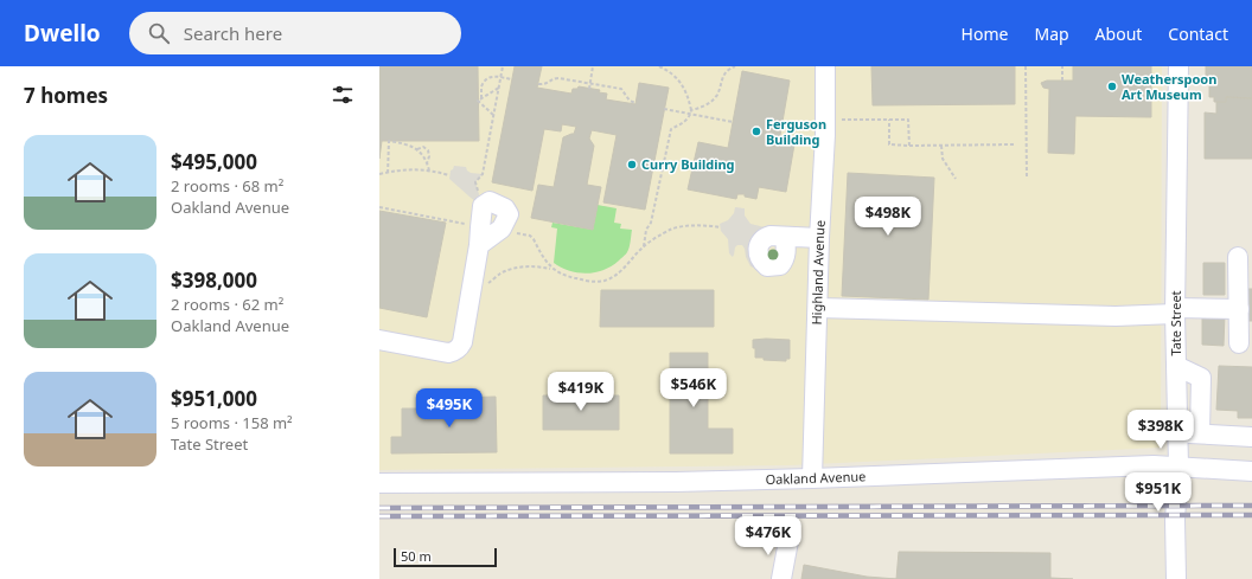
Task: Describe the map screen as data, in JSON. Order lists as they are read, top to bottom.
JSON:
{
  "streets": {
    "street": ["Highland Avenue", "Tate Street", "Oakland Avenue"]
  },
  "crossings": [
    ["Highland Avenue", "Oakland Avenue"],
    ["Tate Street", "Oakland Avenue"]
  ],
  "places": ["Weatherspoon Art Museum", "Ferguson Building", "Curry Building"],
  "scale_bar": "50 m",
  "page": {
    "header": "Dwello",
    "search": "Search here",
    "nav": [
      "Home",
      "Map",
      "About",
      "Contact"
    ],
    "heading": "7 homes",
    "list": [
      {
        "name": "$495,000",
        "note": "2 rooms · 68 m² · Oakland Avenue"
      },
      {
        "name": "$398,000",
        "note": "2 rooms · 62 m² · Oakland Avenue"
      },
      {
        "name": "$951,000",
        "note": "5 rooms · 158 m² · Tate Street"
      }
    ],
    "price": [
      "$498K",
      "$546K",
      "$419K",
      "$495K",
      "$398K",
      "$951K",
      "$476K"
    ],
    "scale": "50 m"
  }
}
